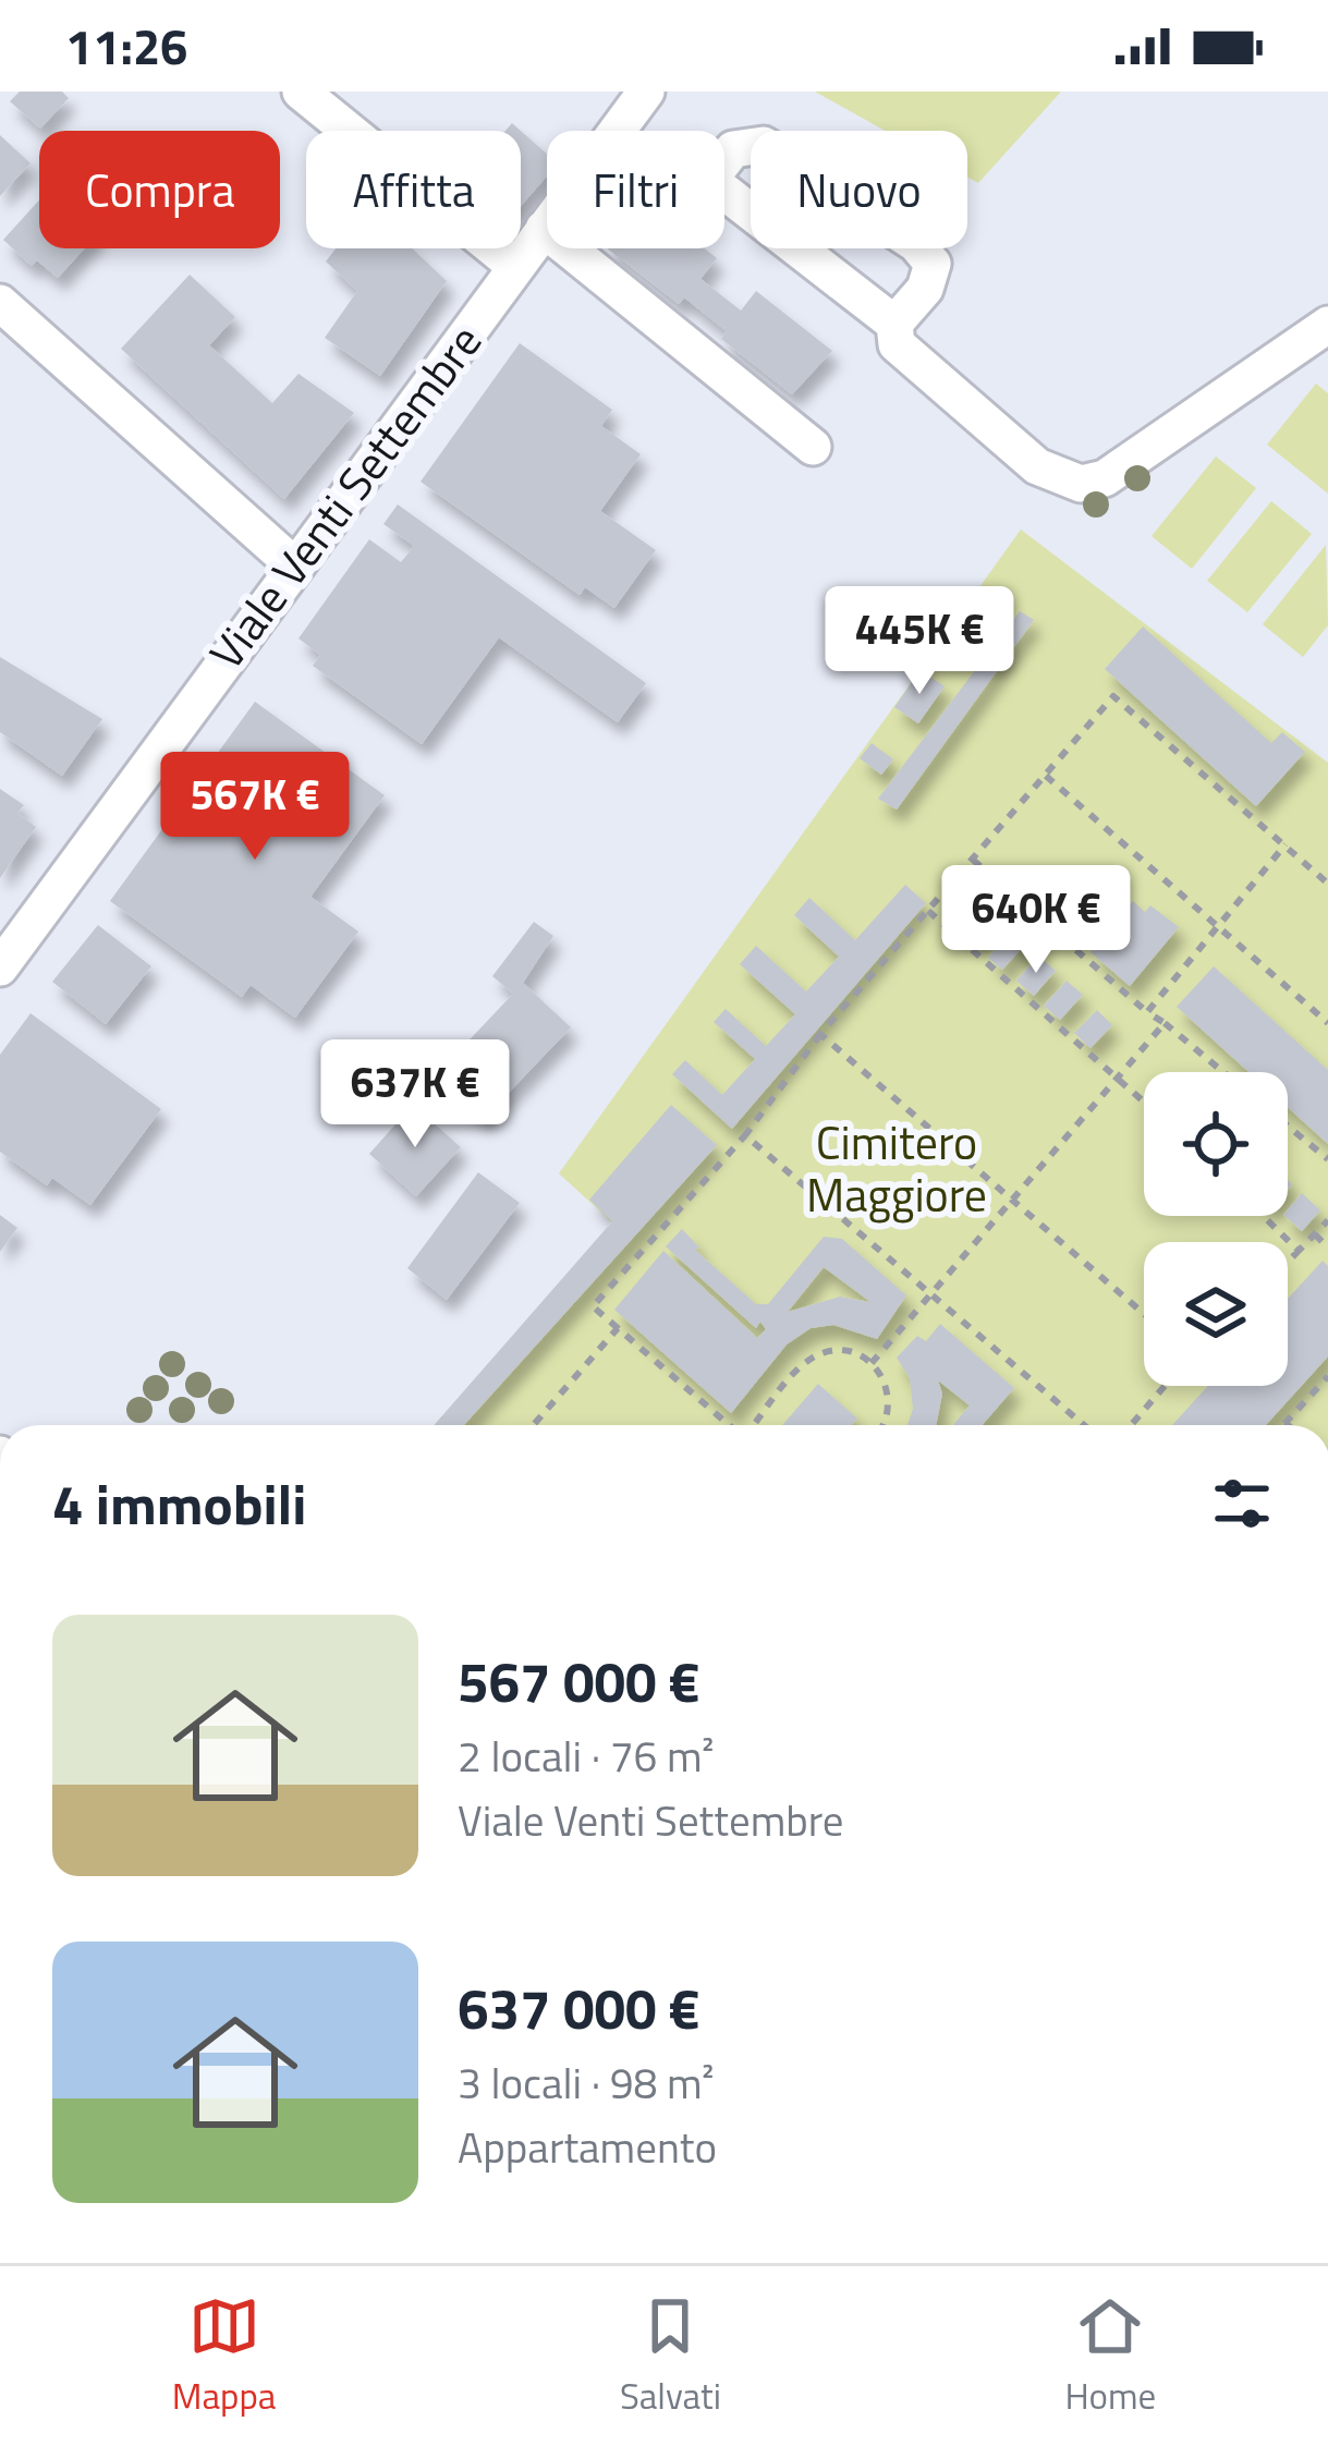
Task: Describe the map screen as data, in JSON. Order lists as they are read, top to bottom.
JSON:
{
  "streets": {
    "street": ["Viale Venti Settembre"]
  },
  "parks": ["Cimitero Maggiore"],
  "page": {
    "status": "11:26",
    "chip": [
      "Compra",
      "Affitta",
      "Filtri",
      "Nuovo"
    ],
    "price": [
      "445K €",
      "567K €",
      "640K €",
      "637K €"
    ],
    "heading": "4 immobili",
    "list": [
      {
        "name": "567 000 €",
        "note": "2 locali · 76 m² · Viale Venti Settembre"
      },
      {
        "name": "637 000 €",
        "note": "3 locali · 98 m² · Appartamento"
      }
    ],
    "tabs": ["Mappa", "Salvati", "Home"]
  }
}
